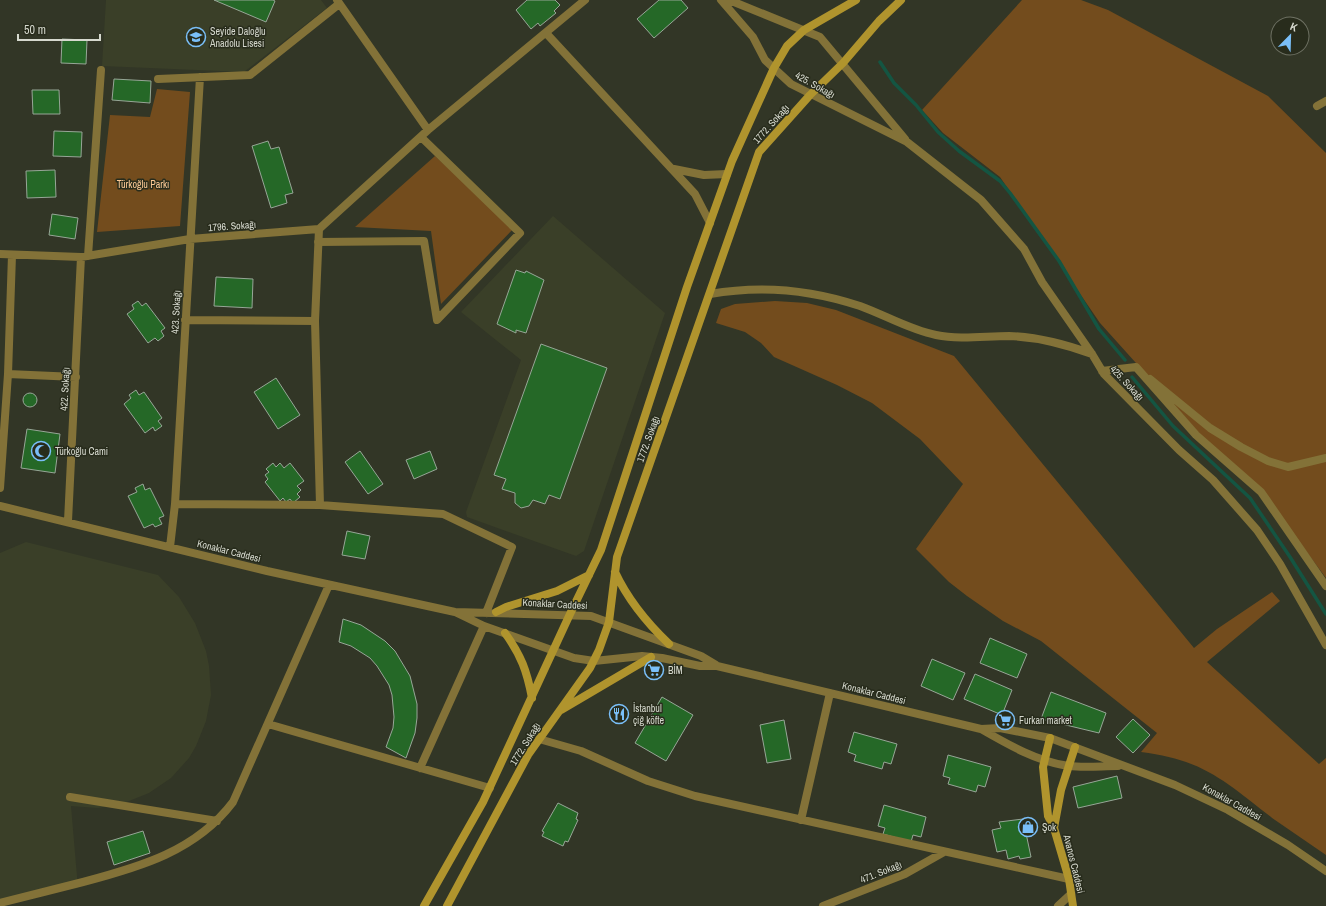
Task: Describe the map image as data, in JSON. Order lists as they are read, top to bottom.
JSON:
{
  "streets": {
    "street": [
      "425. Sokağı",
      "1772. Sokağı",
      "1796. Sokağı",
      "423. Sokağı",
      "422. Sokağı",
      "Konaklar Caddesi",
      "Avanos Caddesi",
      "471. Sokağı"
    ]
  },
  "crossings": [
    ["425. Sokağı", "1772. Sokağı"],
    ["1772. Sokağı", "Konaklar Caddesi"],
    ["1796. Sokağı", "423. Sokağı"],
    ["1796. Sokağı", "422. Sokağı"],
    ["423. Sokağı", "Konaklar Caddesi"],
    ["422. Sokağı", "Konaklar Caddesi"],
    ["Konaklar Caddesi", "Avanos Caddesi"]
  ],
  "parks": ["Türkoğlu Parkı"],
  "places": {
    "school or university": ["Seyide Daloğlu Anadolu Lisesi"],
    "mosque": ["Türkoğlu Cami"],
    "supermarket": ["BİM", "Furkan market"],
    "restaurant": ["İstanbul çiğ köfte"],
    "shop": ["Şok"]
  },
  "scale_bar": "50 m",
  "north": "top right"
}
